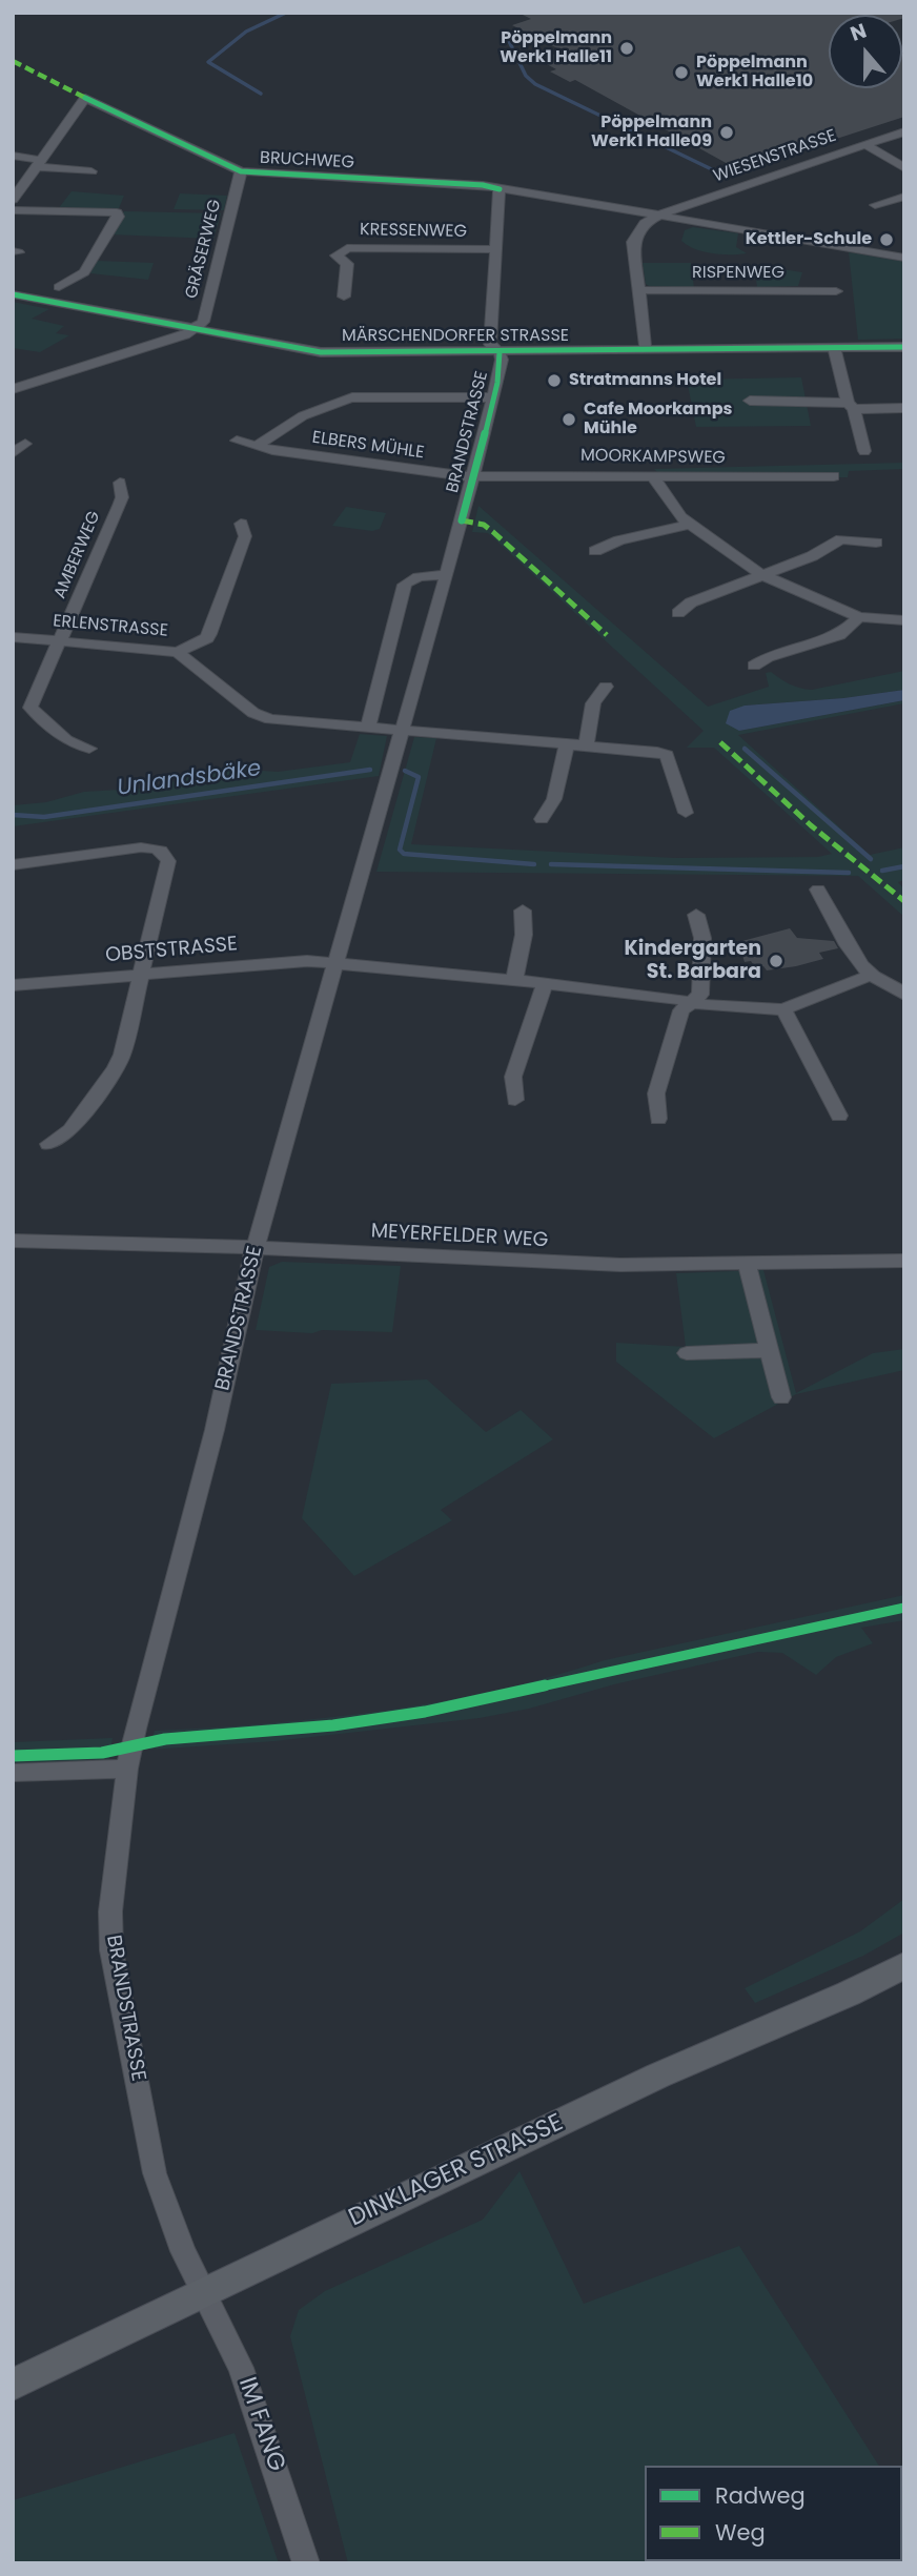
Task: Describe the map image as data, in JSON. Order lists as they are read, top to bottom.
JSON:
{
  "streets": {
    "main road": ["DINKLAGER STRASSE"],
    "street": [
      "WIESENSTRASSE",
      "BRUCHWEG",
      "KRESSENWEG",
      "GRÄSERWEG",
      "RISPENWEG",
      "MÄRSCHENDORFER STRASSE",
      "BRANDSTRASSE",
      "ELBERS MÜHLE",
      "MOORKAMPSWEG",
      "AMBERWEG",
      "ERLENSTRASSE",
      "OBSTSTRASSE",
      "MEYERFELDER WEG",
      "IM FANG"
    ]
  },
  "crossings": [
    ["WIESENSTRASSE", "BRUCHWEG"],
    ["BRUCHWEG", "GRÄSERWEG"],
    ["GRÄSERWEG", "MÄRSCHENDORFER STRASSE"],
    ["MÄRSCHENDORFER STRASSE", "BRANDSTRASSE"],
    ["BRANDSTRASSE", "ELBERS MÜHLE"],
    ["BRANDSTRASSE", "MOORKAMPSWEG"],
    ["BRANDSTRASSE", "ERLENSTRASSE"],
    ["BRANDSTRASSE", "OBSTSTRASSE"],
    ["BRANDSTRASSE", "MEYERFELDER WEG"],
    ["BRANDSTRASSE", "DINKLAGER STRASSE"],
    ["BRANDSTRASSE", "IM FANG"],
    ["ELBERS MÜHLE", "MOORKAMPSWEG"],
    ["AMBERWEG", "ERLENSTRASSE"],
    ["DINKLAGER STRASSE", "IM FANG"]
  ],
  "water": ["Unlandsbäke"],
  "places": [
    "Pöppelmann Werk1 Halle11",
    "Pöppelmann Werk1 Halle10",
    "Pöppelmann Werk1 Halle09",
    "Kettler-Schule",
    "Stratmanns Hotel",
    "Cafe Moorkamps Mühle",
    "Kindergarten St. Barbara"
  ],
  "legend": ["Radweg", "Weg"],
  "north": "top"
}
